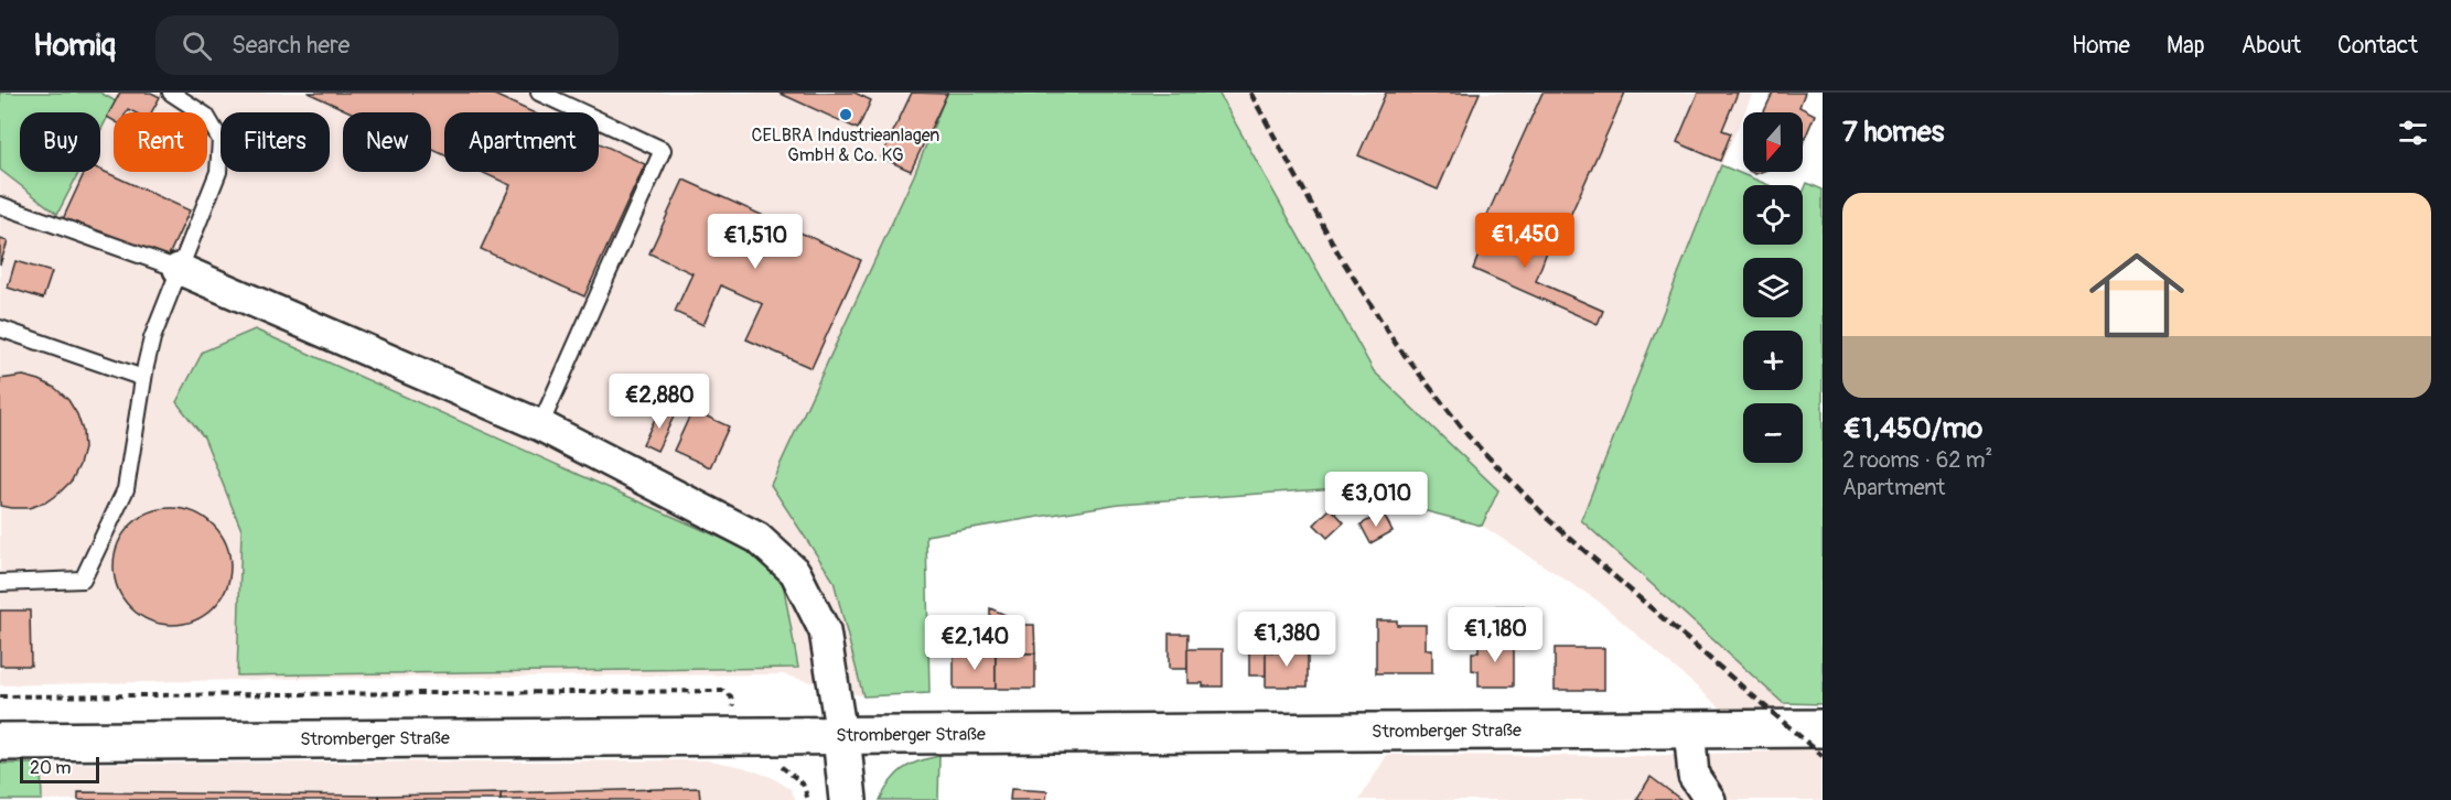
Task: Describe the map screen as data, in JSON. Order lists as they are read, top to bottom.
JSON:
{
  "streets": {
    "main road": ["Stromberger Straße"]
  },
  "places": ["CELBRA Industrieanlagen GmbH & Co. KG"],
  "scale_bar": "20 m",
  "north": "bottom",
  "page": {
    "header": "Homiq",
    "search": "Search here",
    "nav": [
      "Home",
      "Map",
      "About",
      "Contact"
    ],
    "heading": "7 homes",
    "map_buttons": ["+", "−"],
    "chip": [
      "Buy",
      "Rent",
      "Filters",
      "New",
      "Apartment"
    ],
    "list": [
      {
        "name": "€1,450/mo",
        "note": "2 rooms · 62 m² · Apartment"
      }
    ],
    "price": [
      "€1,450",
      "€1,510",
      "€2,880",
      "€3,010",
      "€1,180",
      "€1,380",
      "€2,140"
    ],
    "scale": "20 m"
  }
}
